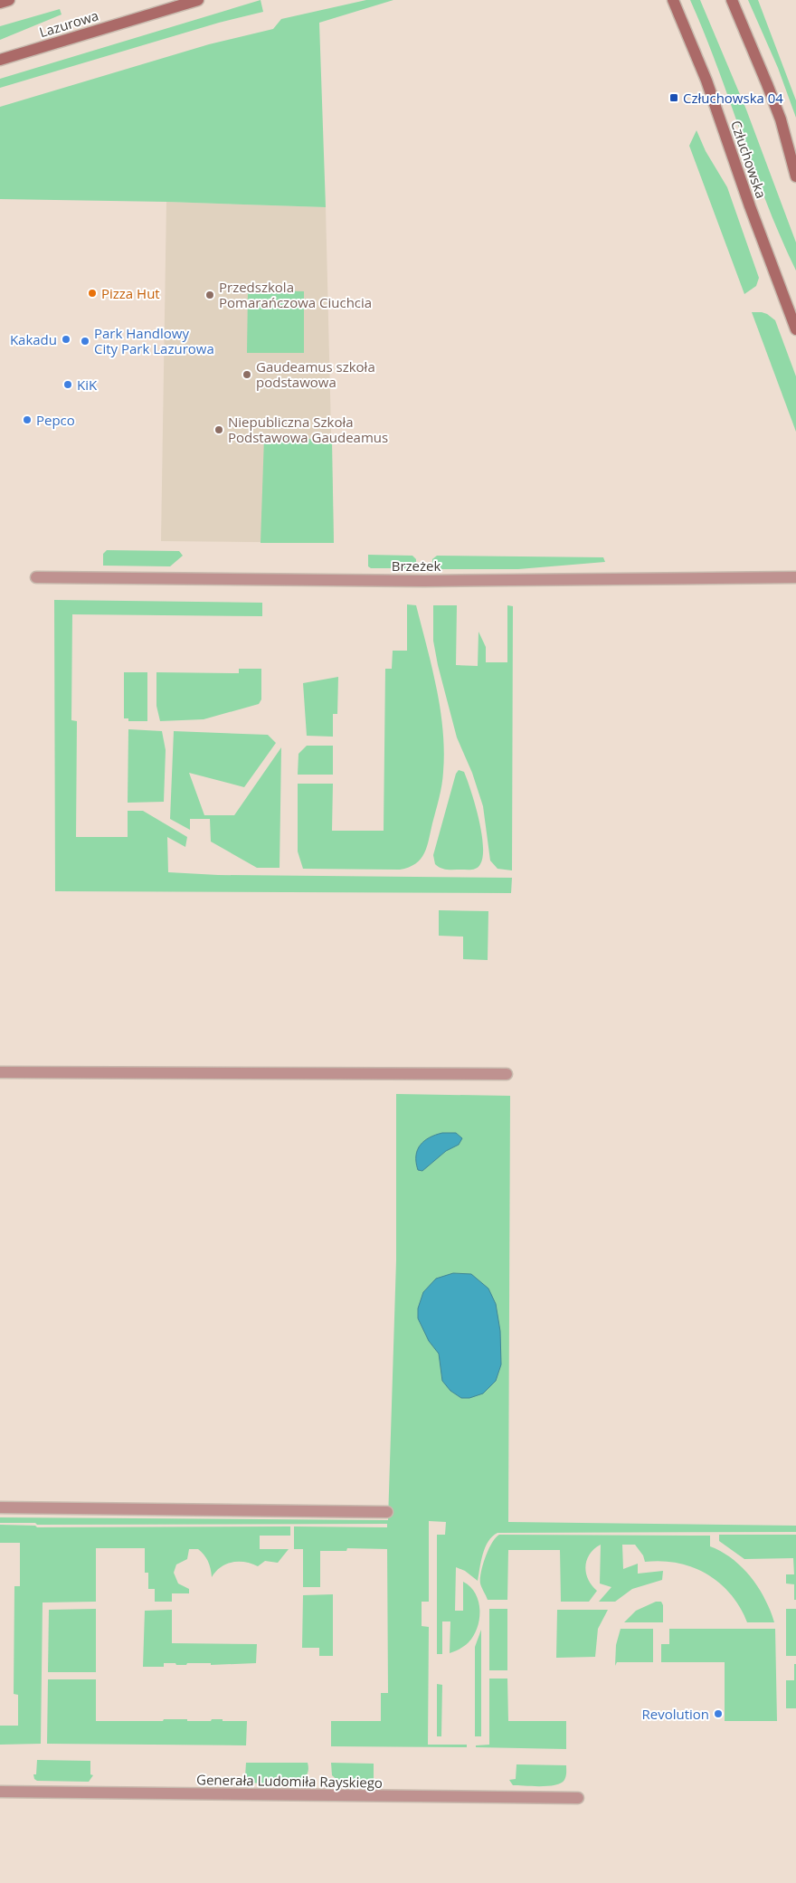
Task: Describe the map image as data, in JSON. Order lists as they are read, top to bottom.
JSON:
{
  "streets": {
    "street": [
      "Lazurowa",
      "Człuchowska",
      "Brzeżek",
      "Generała Ludomiła Rayskiego"
    ]
  },
  "places": {
    "transit": ["Człuchowska 04"],
    "other": [
      "Pizza Hut",
      "Przedszkola Pomarańczowa Ciuchcia",
      "Kakadu",
      "Park Handlowy City Park Lazurowa",
      "Gaudeamus szkoła podstawowa",
      "KiK",
      "Pepco",
      "Niepubliczna Szkoła Podstawowa Gaudeamus",
      "Revolution"
    ]
  }
}
